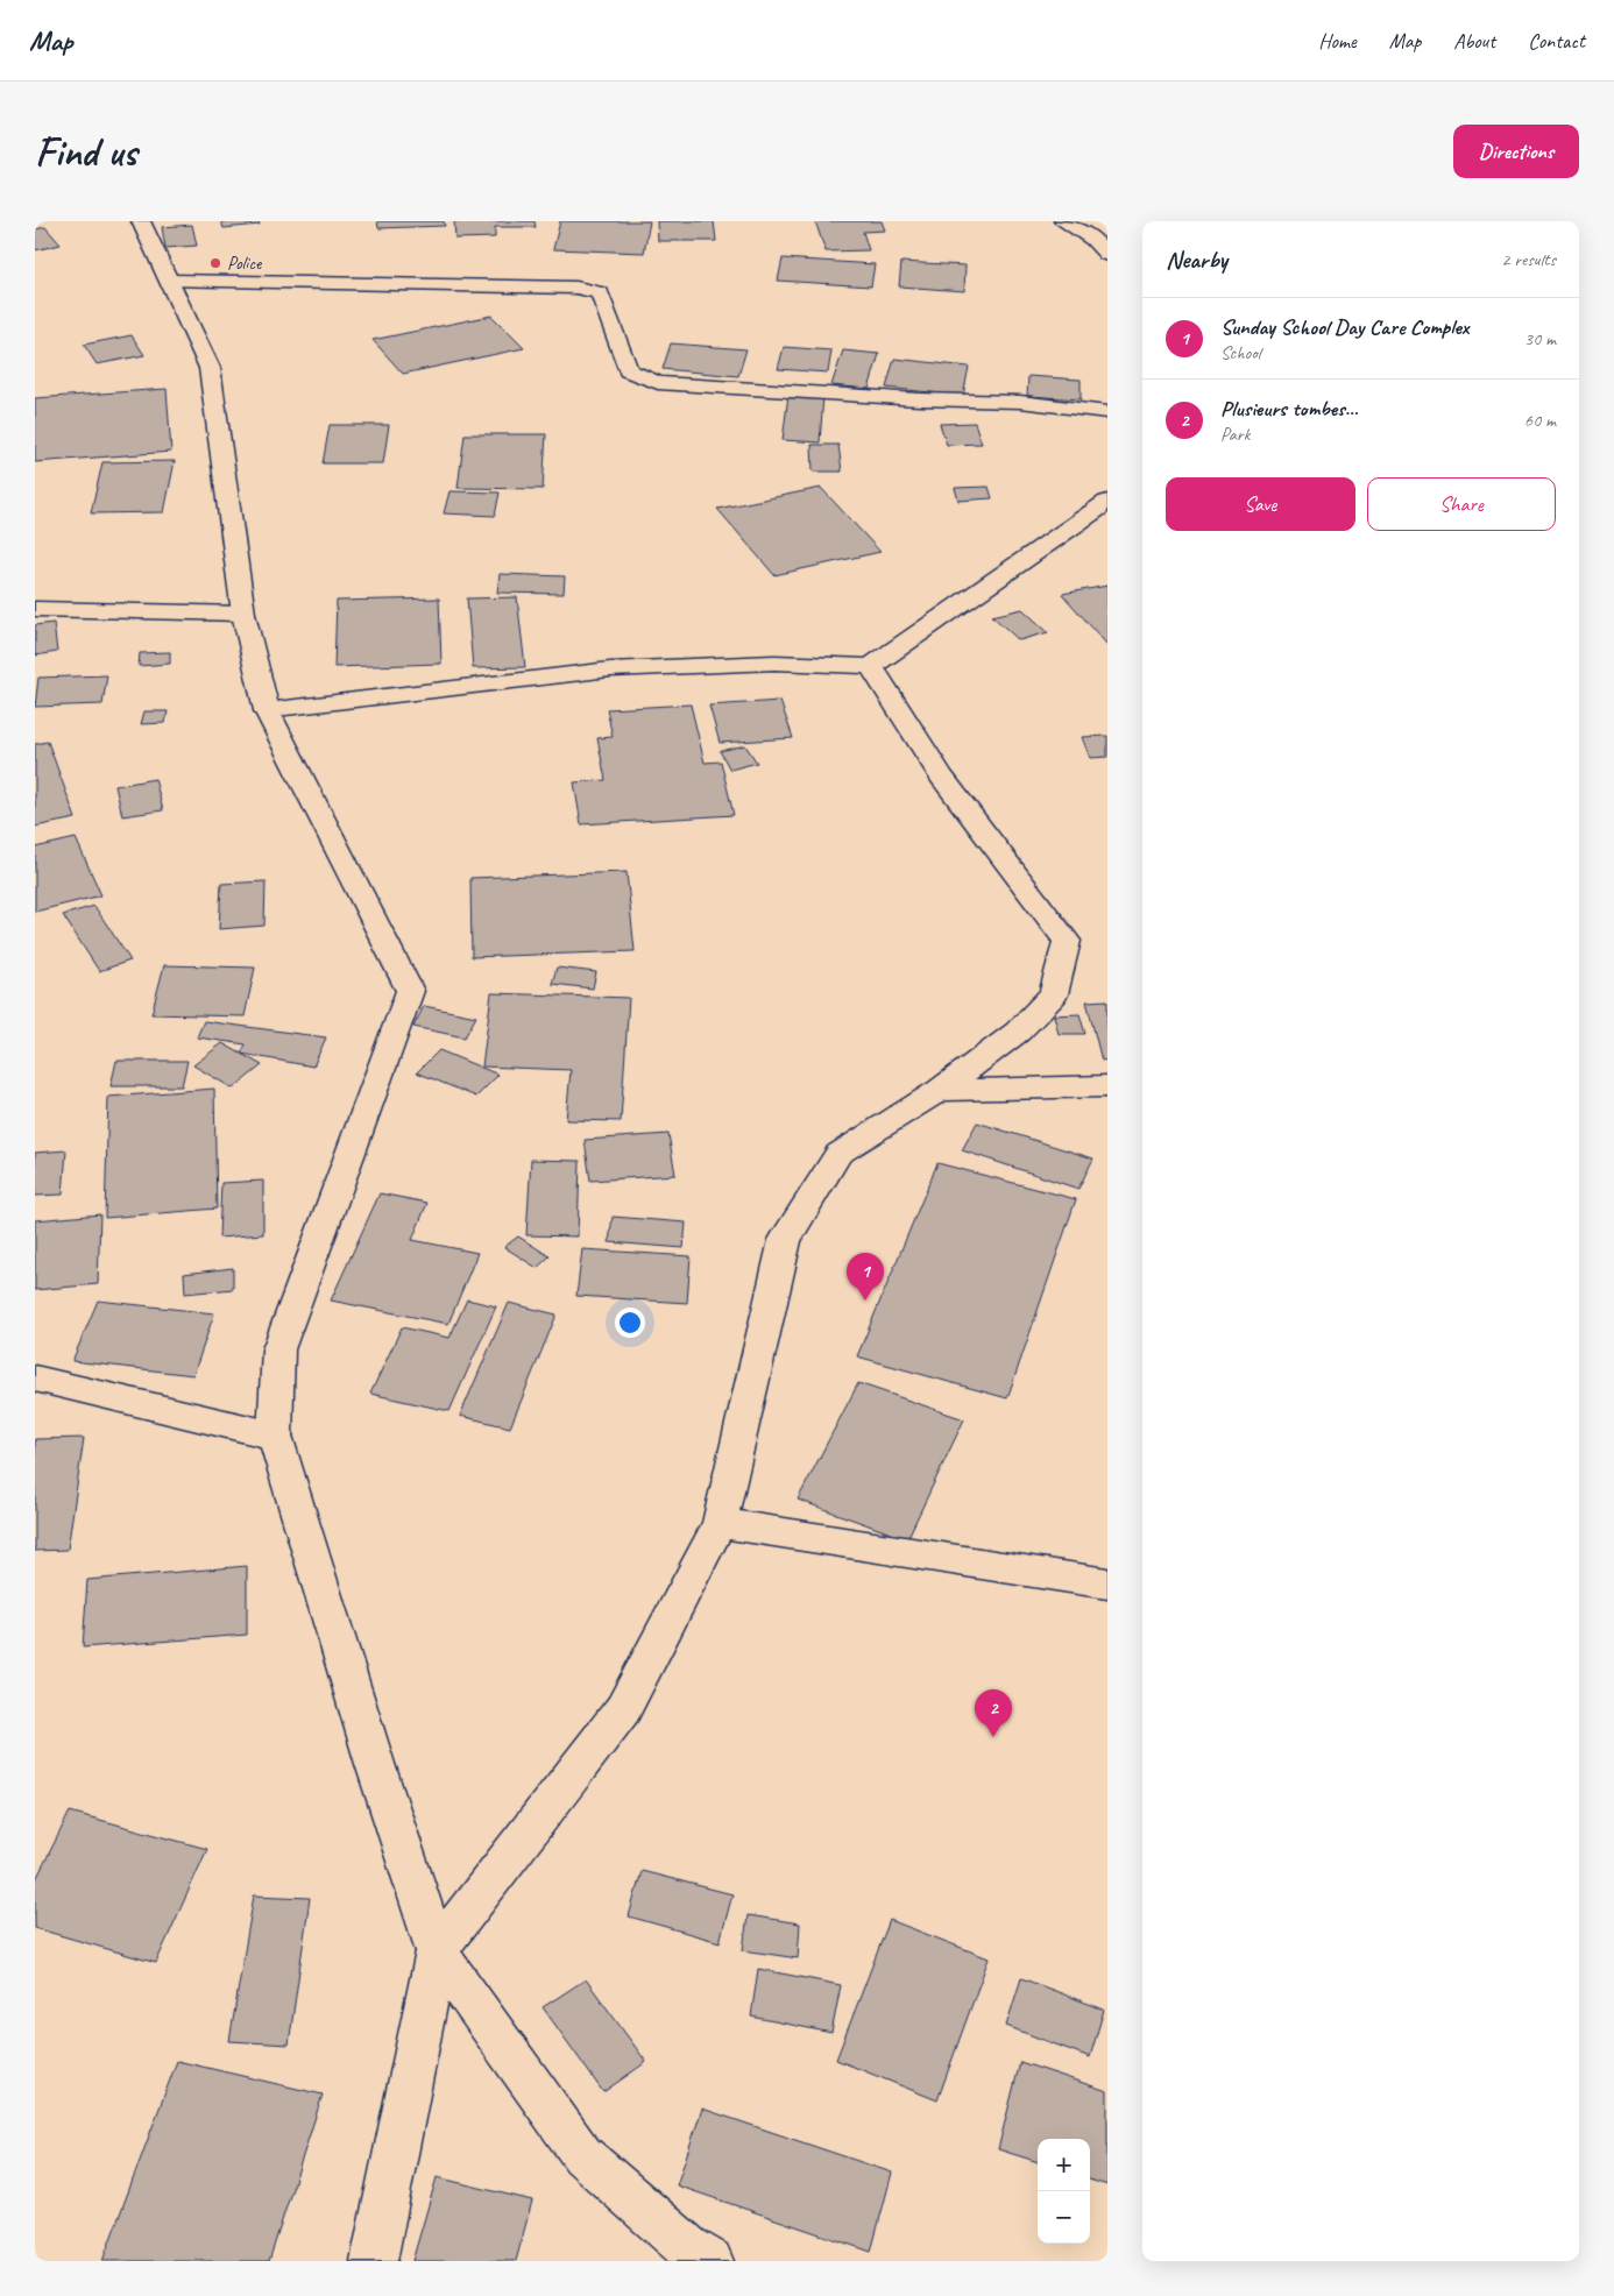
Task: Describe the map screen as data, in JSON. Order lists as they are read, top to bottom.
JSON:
{
  "places": ["Police"],
  "page": {
    "header": "Map",
    "nav": [
      "Home",
      "Map",
      "About",
      "Contact"
    ],
    "buttons": [
      "Directions",
      ["Save", "Share"]
    ],
    "title": "Find us",
    "heading": ["Nearby", "2 results"],
    "list": [
      {
        "mark": "1",
        "name": "Sunday School Day Care Complex",
        "note": "School",
        "value": "30 m"
      },
      {
        "mark": "2",
        "name": "Plusieurs tombes...",
        "note": "Park",
        "value": "60 m"
      }
    ],
    "pins": ["1", "2"],
    "map_buttons": ["+", "−"]
  }
}
